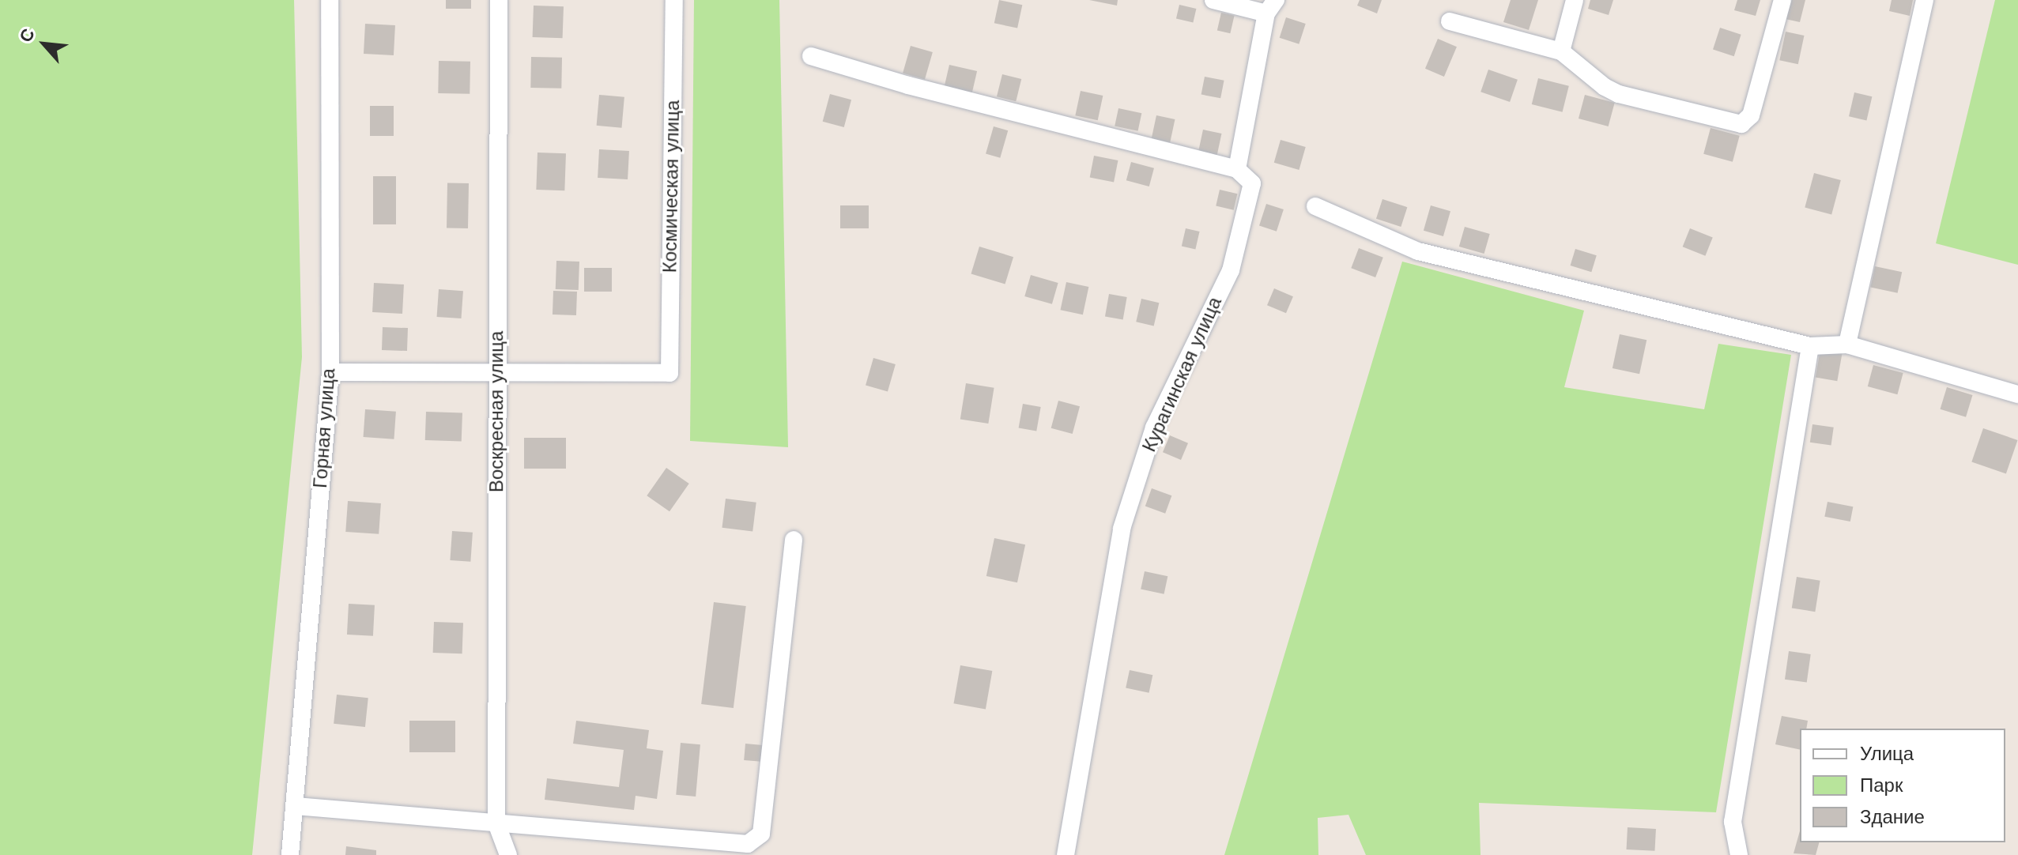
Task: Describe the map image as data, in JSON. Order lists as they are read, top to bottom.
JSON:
{
  "streets": {
    "street": [
      "Космическая улица",
      "Курагинская улица",
      "Воскресная улица",
      "Горная улица"
    ]
  },
  "crossings": [
    ["Космическая улица", "Воскресная улица"]
  ],
  "legend": ["Улица", "Парк", "Здание"],
  "north": "top left"
}
